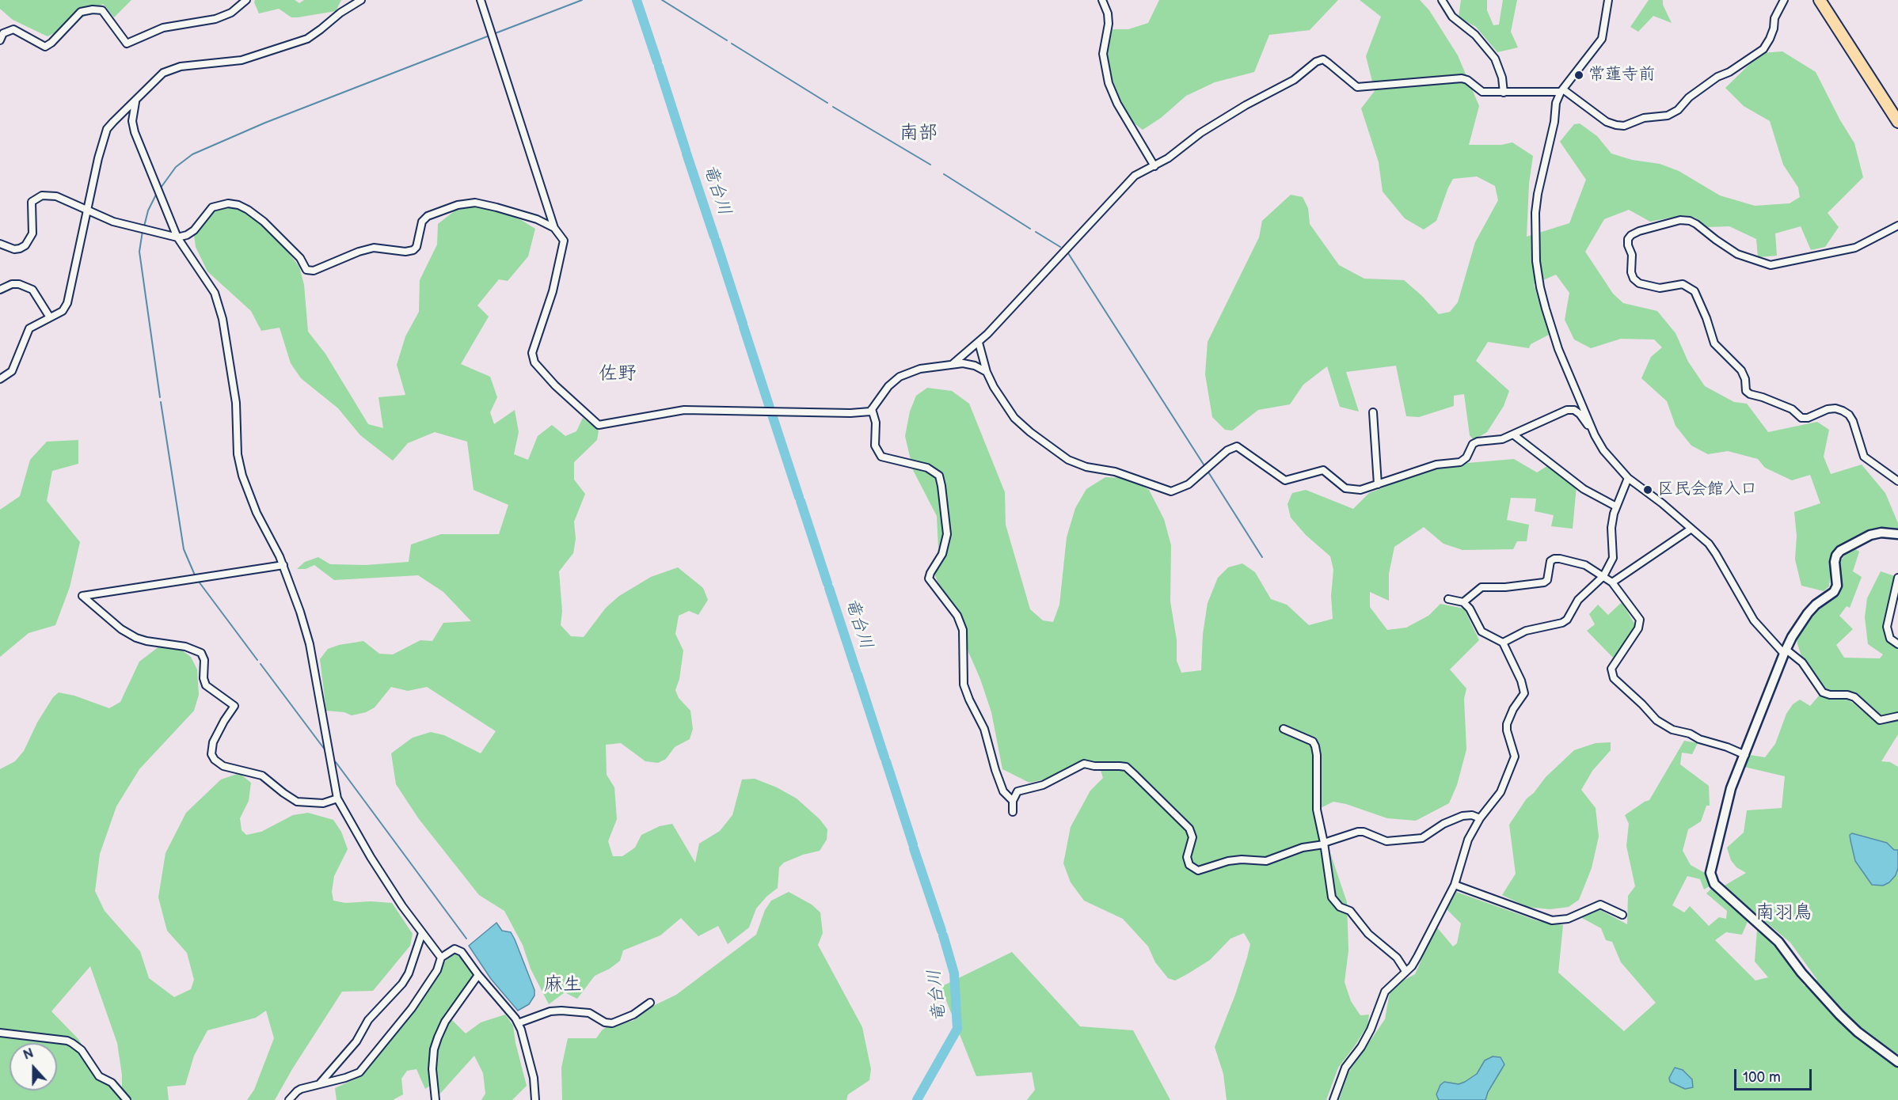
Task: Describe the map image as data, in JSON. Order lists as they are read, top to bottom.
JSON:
{
  "districts": [
    "南部",
    "佐野",
    "南羽鳥",
    "麻生"
  ],
  "water": ["竜台川"],
  "places": ["常蓮寺前", "区民会館入口"],
  "scale_bar": "100 m",
  "north": "top"
}
